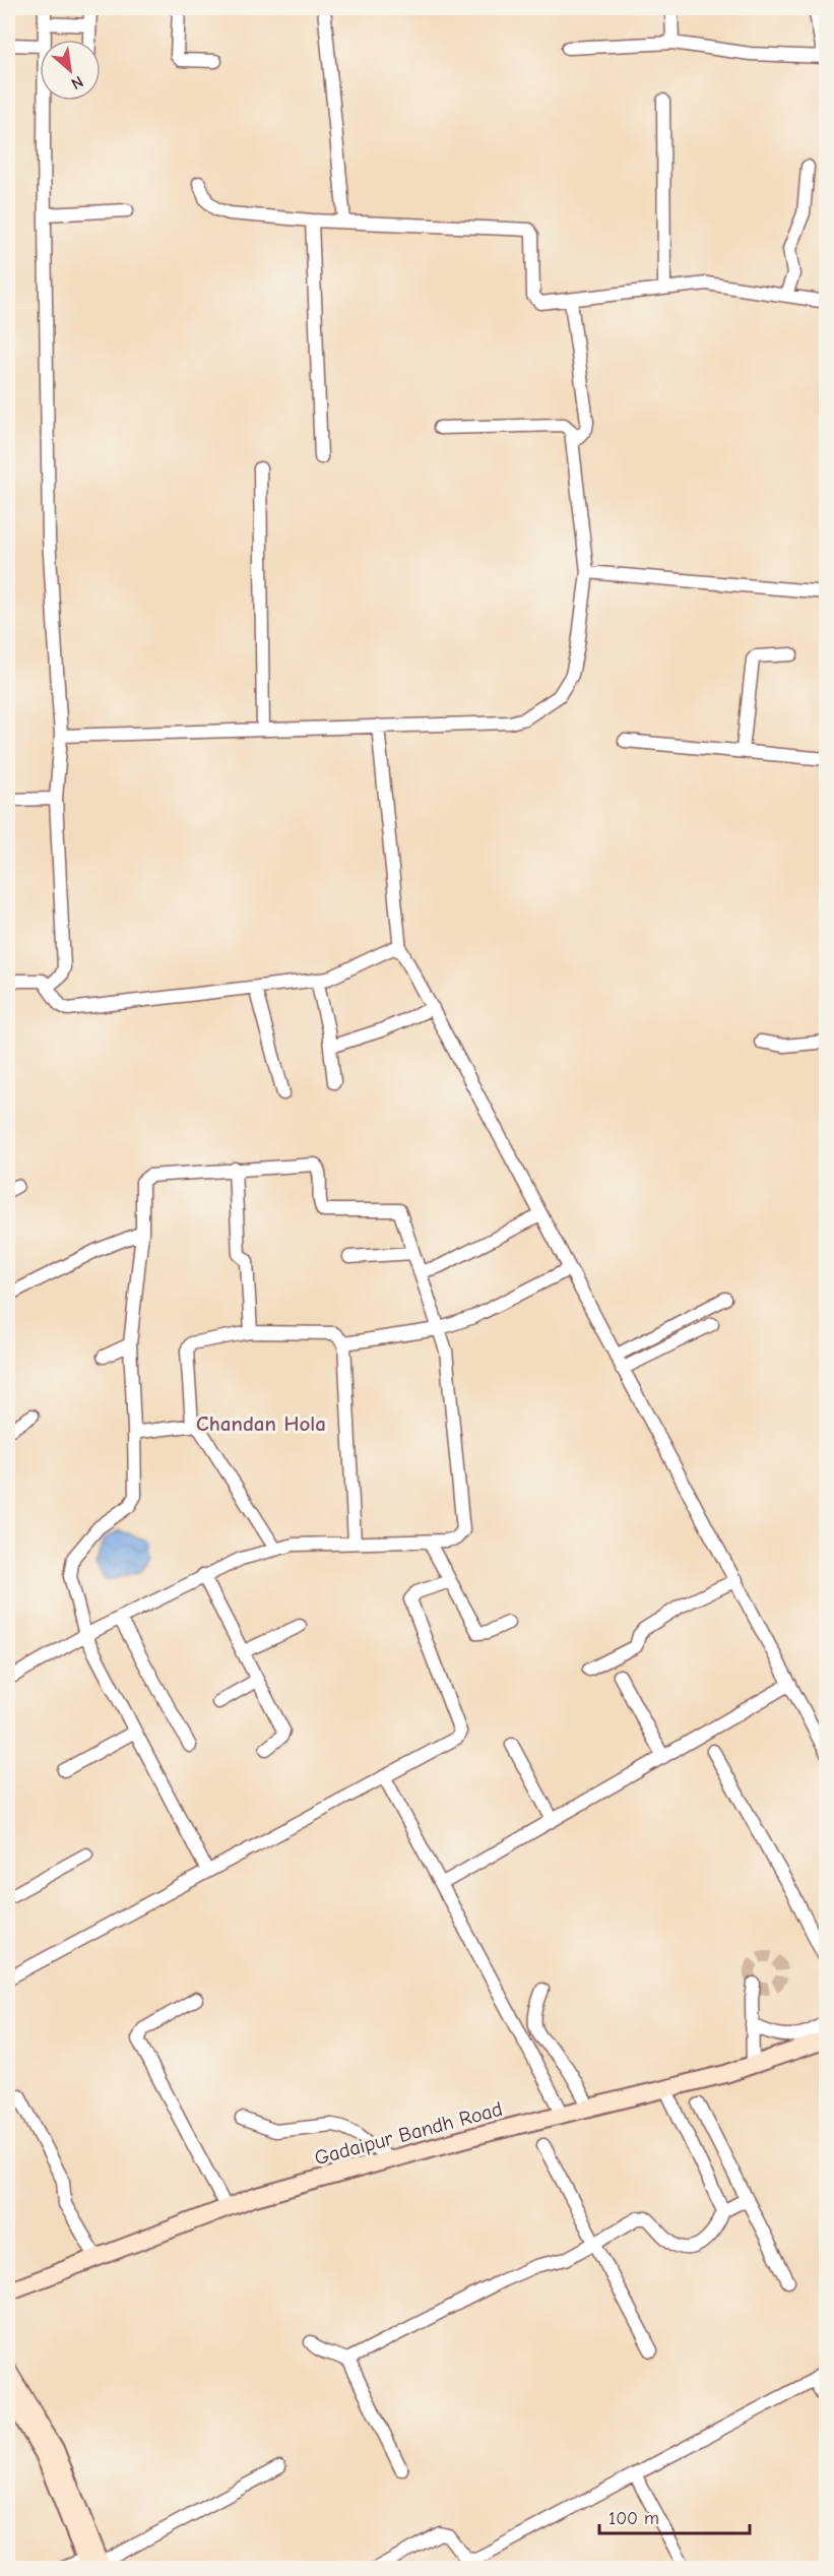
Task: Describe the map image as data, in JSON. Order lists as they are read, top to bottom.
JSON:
{
  "streets": {
    "street": ["Gadaipur Bandh Road"]
  },
  "districts": ["Chandan Hola"],
  "scale_bar": "100 m",
  "north": "bottom right"
}
